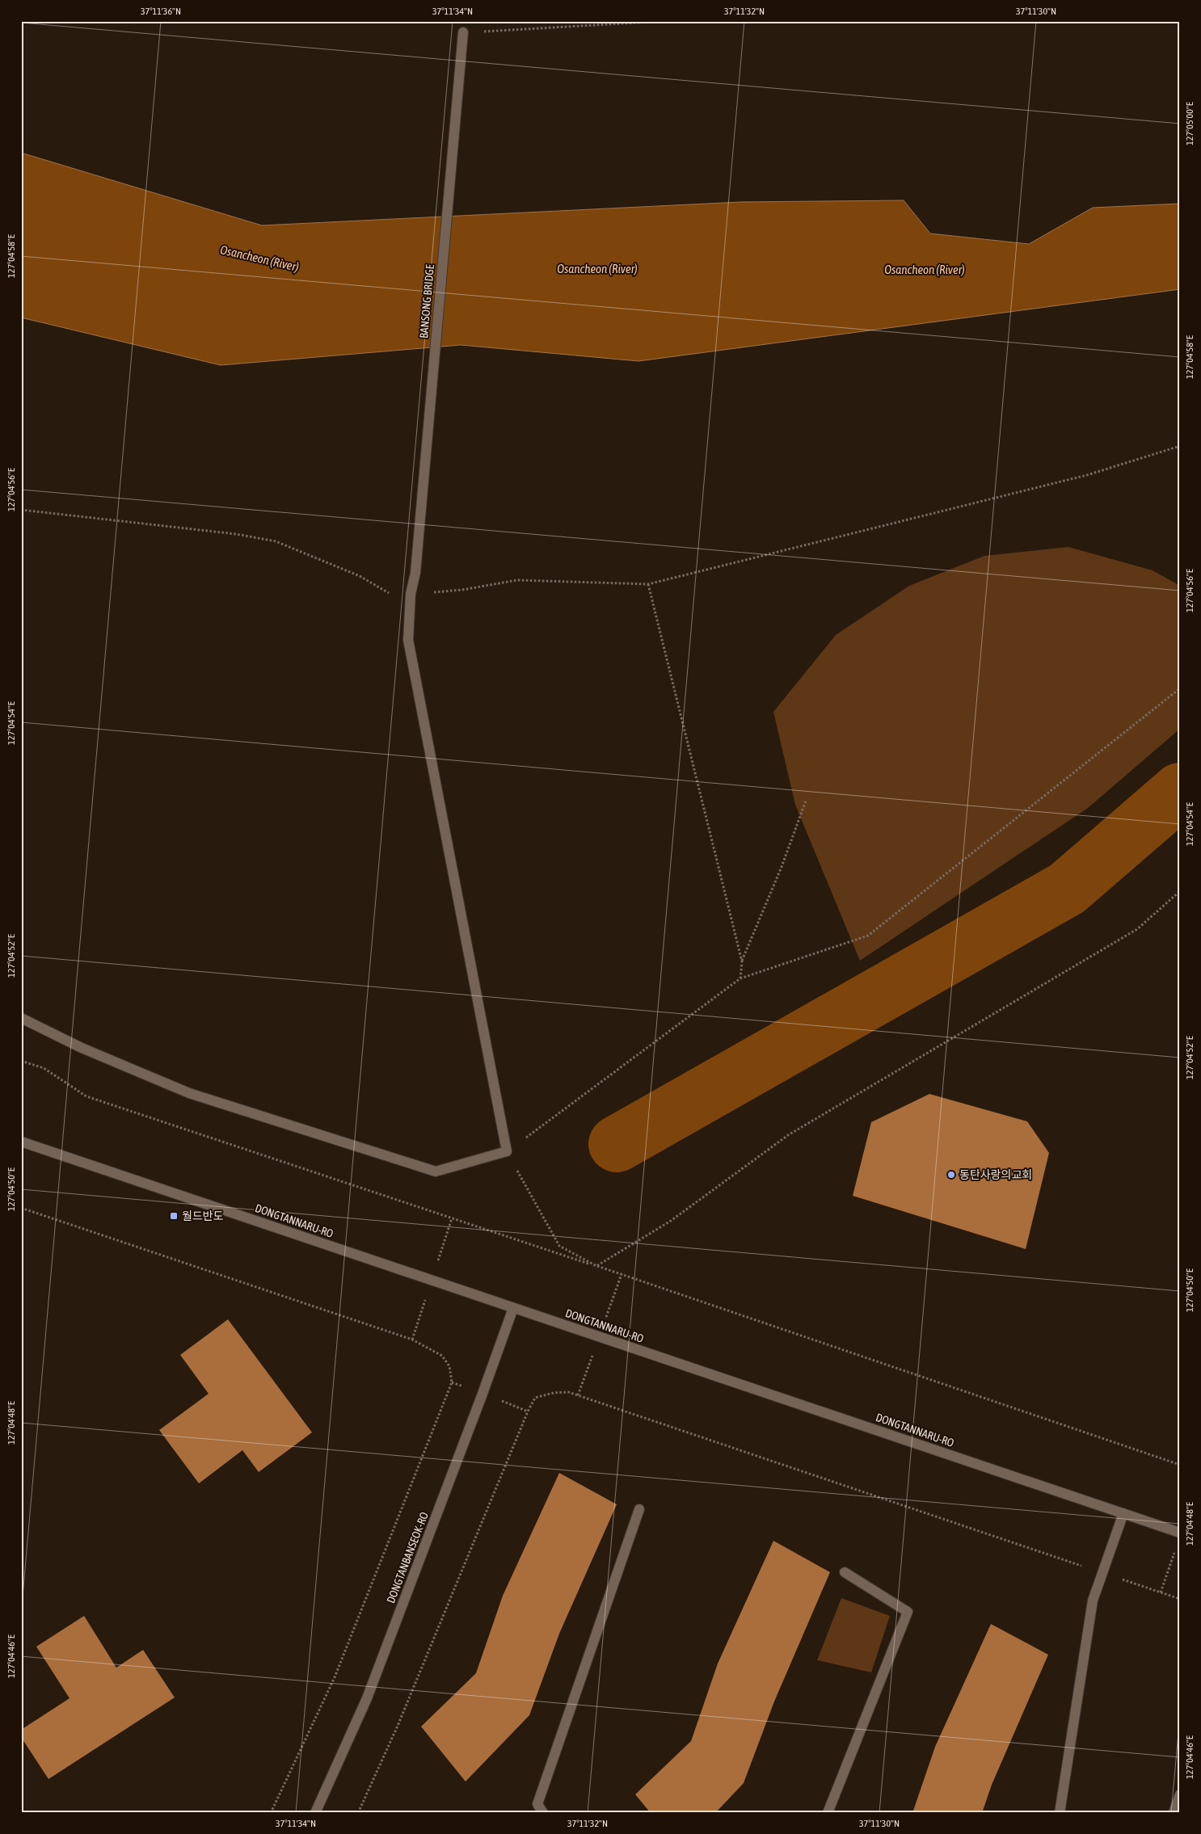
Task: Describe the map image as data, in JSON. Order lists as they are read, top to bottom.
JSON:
{
  "streets": {
    "street": ["BANSONG BRIDGE", "DONGTANNARU-RO", "DONGTANBANSEOK-RO"]
  },
  "crossings": [
    ["DONGTANNARU-RO", "DONGTANBANSEOK-RO"]
  ],
  "water": ["Osancheon (River)"],
  "places": {
    "other": ["동탄사랑의교회"],
    "transit": ["월드반도"]
  },
  "coordinates": [
    "37°11'36\"N",
    "37°11'34\"N",
    "37°11'32\"N",
    "37°11'30\"N",
    "127°05'00\"E",
    "127°04'58\"E",
    "127°04'56\"E",
    "127°04'54\"E",
    "127°04'52\"E",
    "127°04'50\"E",
    "127°04'48\"E",
    "127°04'46\"E"
  ]
}
